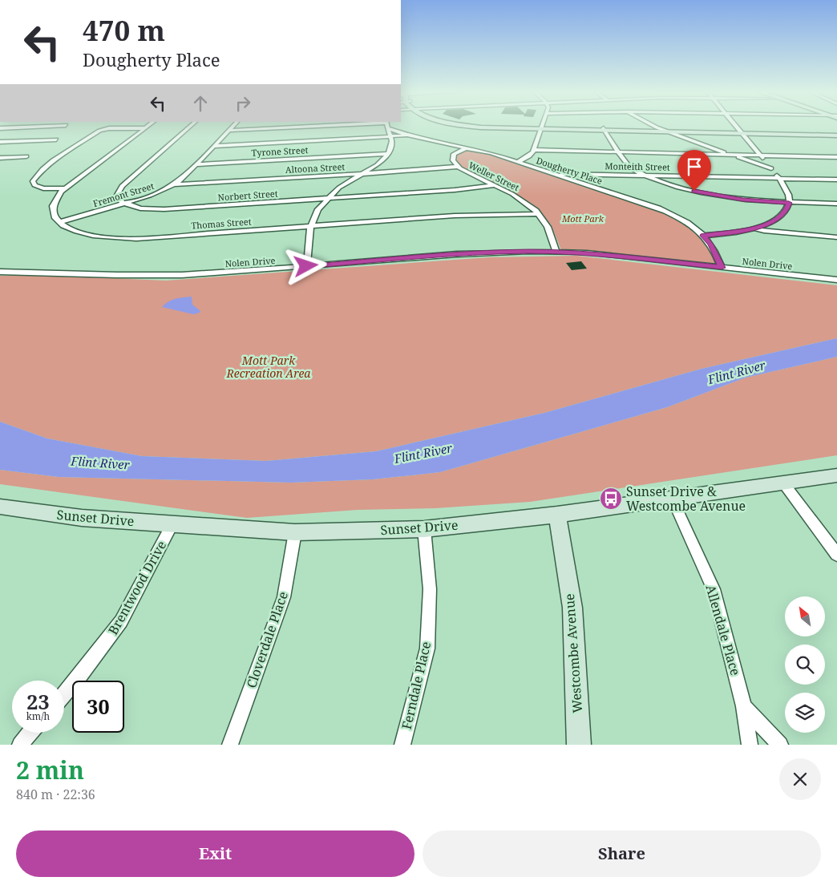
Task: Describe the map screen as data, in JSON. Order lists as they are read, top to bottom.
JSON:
{
  "streets": {
    "street": [
      "Tyrone Street",
      "Monteith Street",
      "Altoona Street",
      "Dougherty Place",
      "Weller Street",
      "Fremont Street",
      "Norbert Street",
      "Thomas Street",
      "Nolen Drive",
      "Sunset Drive",
      "Brentwood Drive",
      "Allendale Place",
      "Cloverdale Place",
      "Westcombe Avenue",
      "Ferndale Place"
    ]
  },
  "crossings": [
    ["Tyrone Street", "Fremont Street"],
    ["Monteith Street", "Dougherty Place"],
    ["Altoona Street", "Weller Street"],
    ["Altoona Street", "Fremont Street"],
    ["Dougherty Place", "Weller Street"],
    ["Dougherty Place", "Nolen Drive"],
    ["Weller Street", "Norbert Street"],
    ["Weller Street", "Thomas Street"],
    ["Weller Street", "Nolen Drive"],
    ["Fremont Street", "Norbert Street"],
    ["Fremont Street", "Thomas Street"],
    ["Sunset Drive", "Brentwood Drive"],
    ["Sunset Drive", "Allendale Place"],
    ["Sunset Drive", "Cloverdale Place"],
    ["Sunset Drive", "Westcombe Avenue"],
    ["Sunset Drive", "Ferndale Place"]
  ],
  "water": ["Flint River"],
  "parks": ["Mott Park", "Mott Park Recreation Area"],
  "places": {
    "bus stop": ["Sunset Drive & Westcombe Avenue"]
  },
  "north": "top left",
  "page": {
    "turn": ["470 m", "Dougherty Place"],
    "speed": "23 km/h",
    "limit": "30",
    "heading": ["2 min", "840 m · 22:36"],
    "buttons": ["Exit", "Share"]
  }
}
